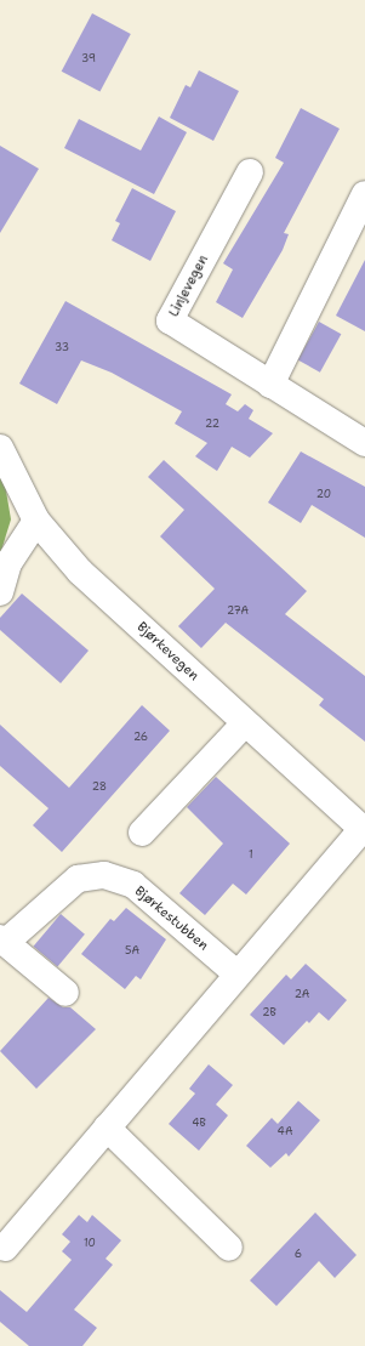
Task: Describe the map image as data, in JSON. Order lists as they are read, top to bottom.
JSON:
{
  "streets": {
    "street": ["Linjevegen", "Bjørkevegen", "Bjørkestubben"]
  },
  "house_numbers": [
    "39",
    "33",
    "22",
    "20",
    "27A",
    "26",
    "28",
    "1",
    "5A",
    "2A",
    "2B",
    "4B",
    "4A",
    "10",
    "6"
  ]
}
